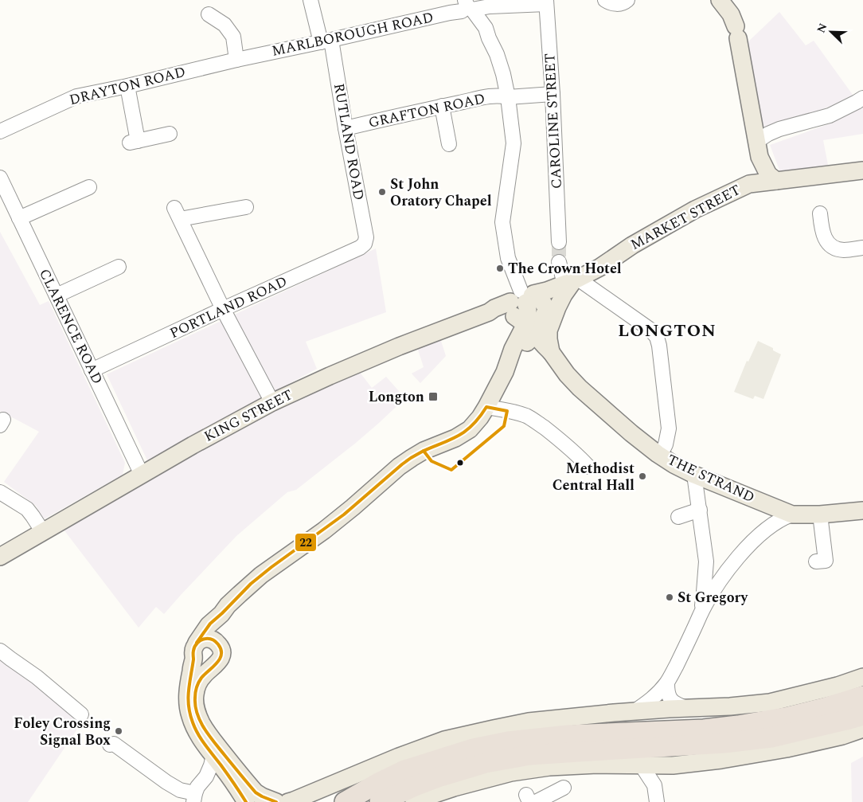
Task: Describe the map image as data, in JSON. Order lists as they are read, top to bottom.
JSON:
{
  "streets": {
    "main road": ["MARKET STREET", "KING STREET", "THE STRAND"],
    "street": [
      "MARLBOROUGH ROAD",
      "DRAYTON ROAD",
      "GRAFTON ROAD",
      "CAROLINE STREET",
      "RUTLAND ROAD",
      "PORTLAND ROAD",
      "CLARENCE ROAD"
    ]
  },
  "crossings": [
    ["MARLBOROUGH ROAD", "DRAYTON ROAD"],
    ["MARLBOROUGH ROAD", "CAROLINE STREET"],
    ["MARLBOROUGH ROAD", "RUTLAND ROAD"],
    ["GRAFTON ROAD", "CAROLINE STREET"],
    ["GRAFTON ROAD", "RUTLAND ROAD"],
    ["RUTLAND ROAD", "PORTLAND ROAD"],
    ["MARKET STREET", "KING STREET"],
    ["MARKET STREET", "THE STRAND"],
    ["PORTLAND ROAD", "CLARENCE ROAD"],
    ["CLARENCE ROAD", "KING STREET"],
    ["KING STREET", "THE STRAND"]
  ],
  "districts": ["LONGTON"],
  "places": {
    "other": [
      "St John Oratory Chapel",
      "The Crown Hotel",
      "Methodist Central Hall",
      "St Gregory",
      "Foley Crossing Signal Box"
    ],
    "transit": ["Longton"]
  },
  "lines": ["transit line 22"],
  "north": "top left"
}
